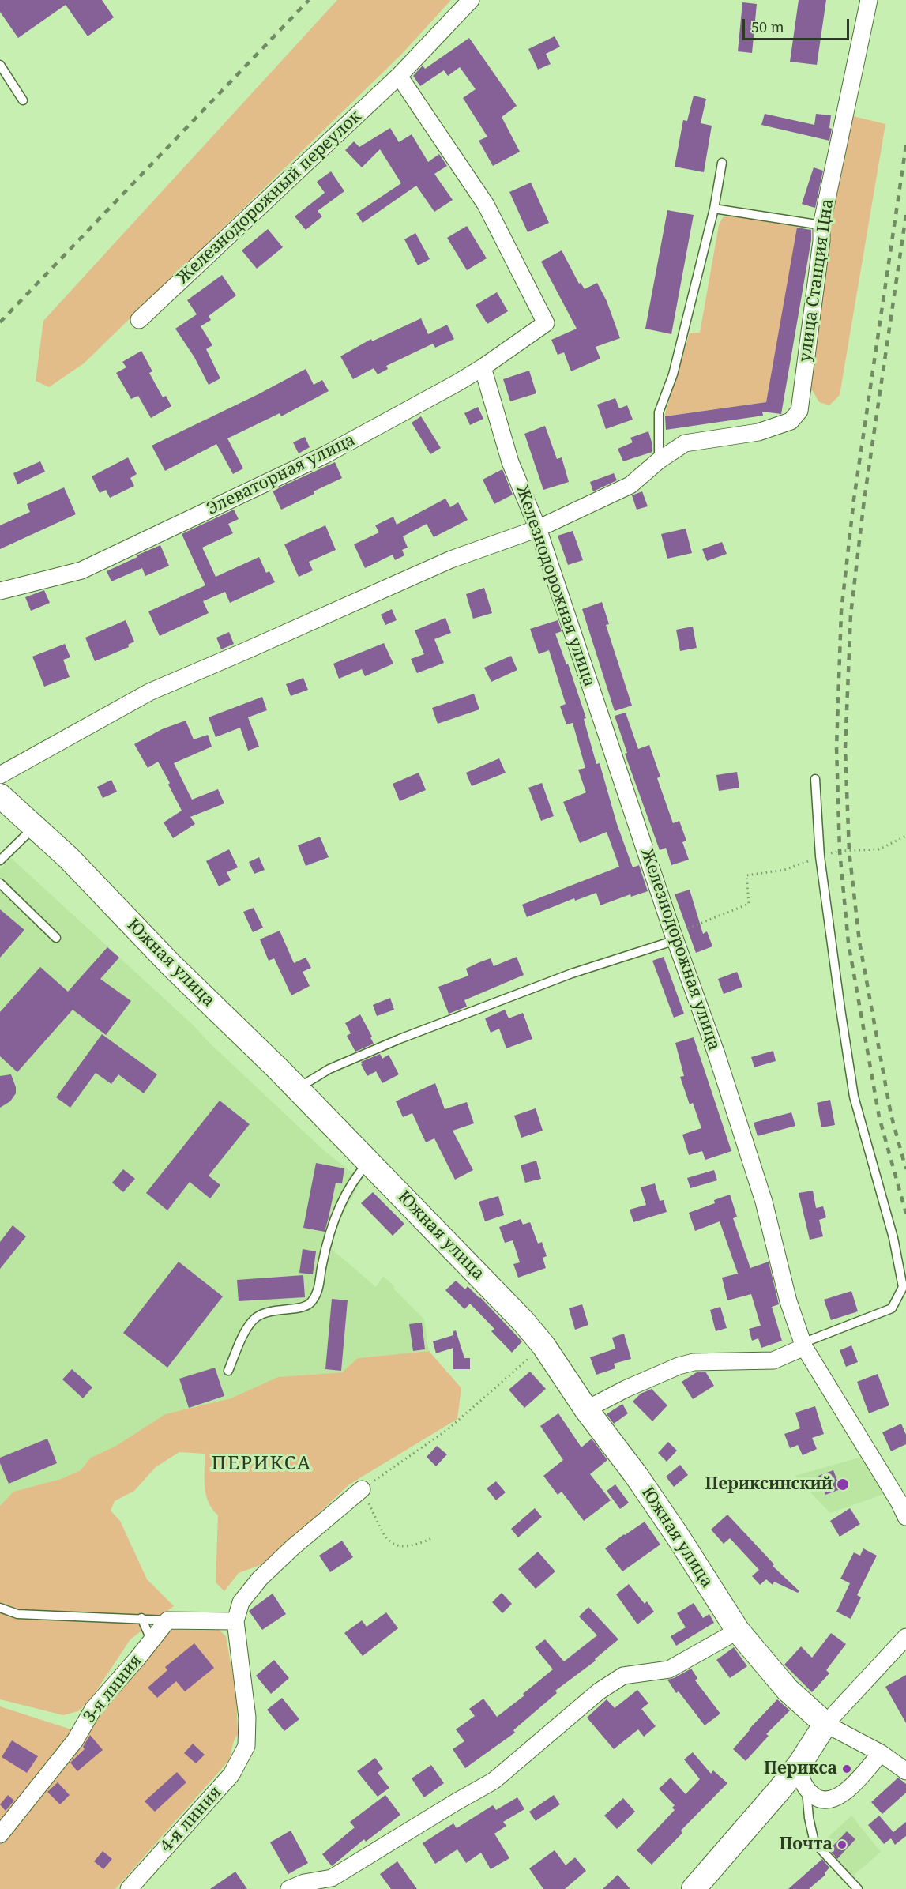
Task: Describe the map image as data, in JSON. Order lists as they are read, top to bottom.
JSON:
{
  "streets": {
    "street": [
      "Железнодорожный переулок",
      "улица Станция Цна",
      "Элеваторная улица",
      "Железнодорожная улица",
      "Южная улица",
      "3-я линия",
      "4-я линия"
    ]
  },
  "crossings": [
    ["Железнодорожный переулок", "Элеваторная улица"],
    ["Элеваторная улица", "Железнодорожная улица"]
  ],
  "districts": ["ПЕРИКСА"],
  "places": ["Периксинский", "Перикса", "Почта"],
  "scale_bar": "50 m"
}
